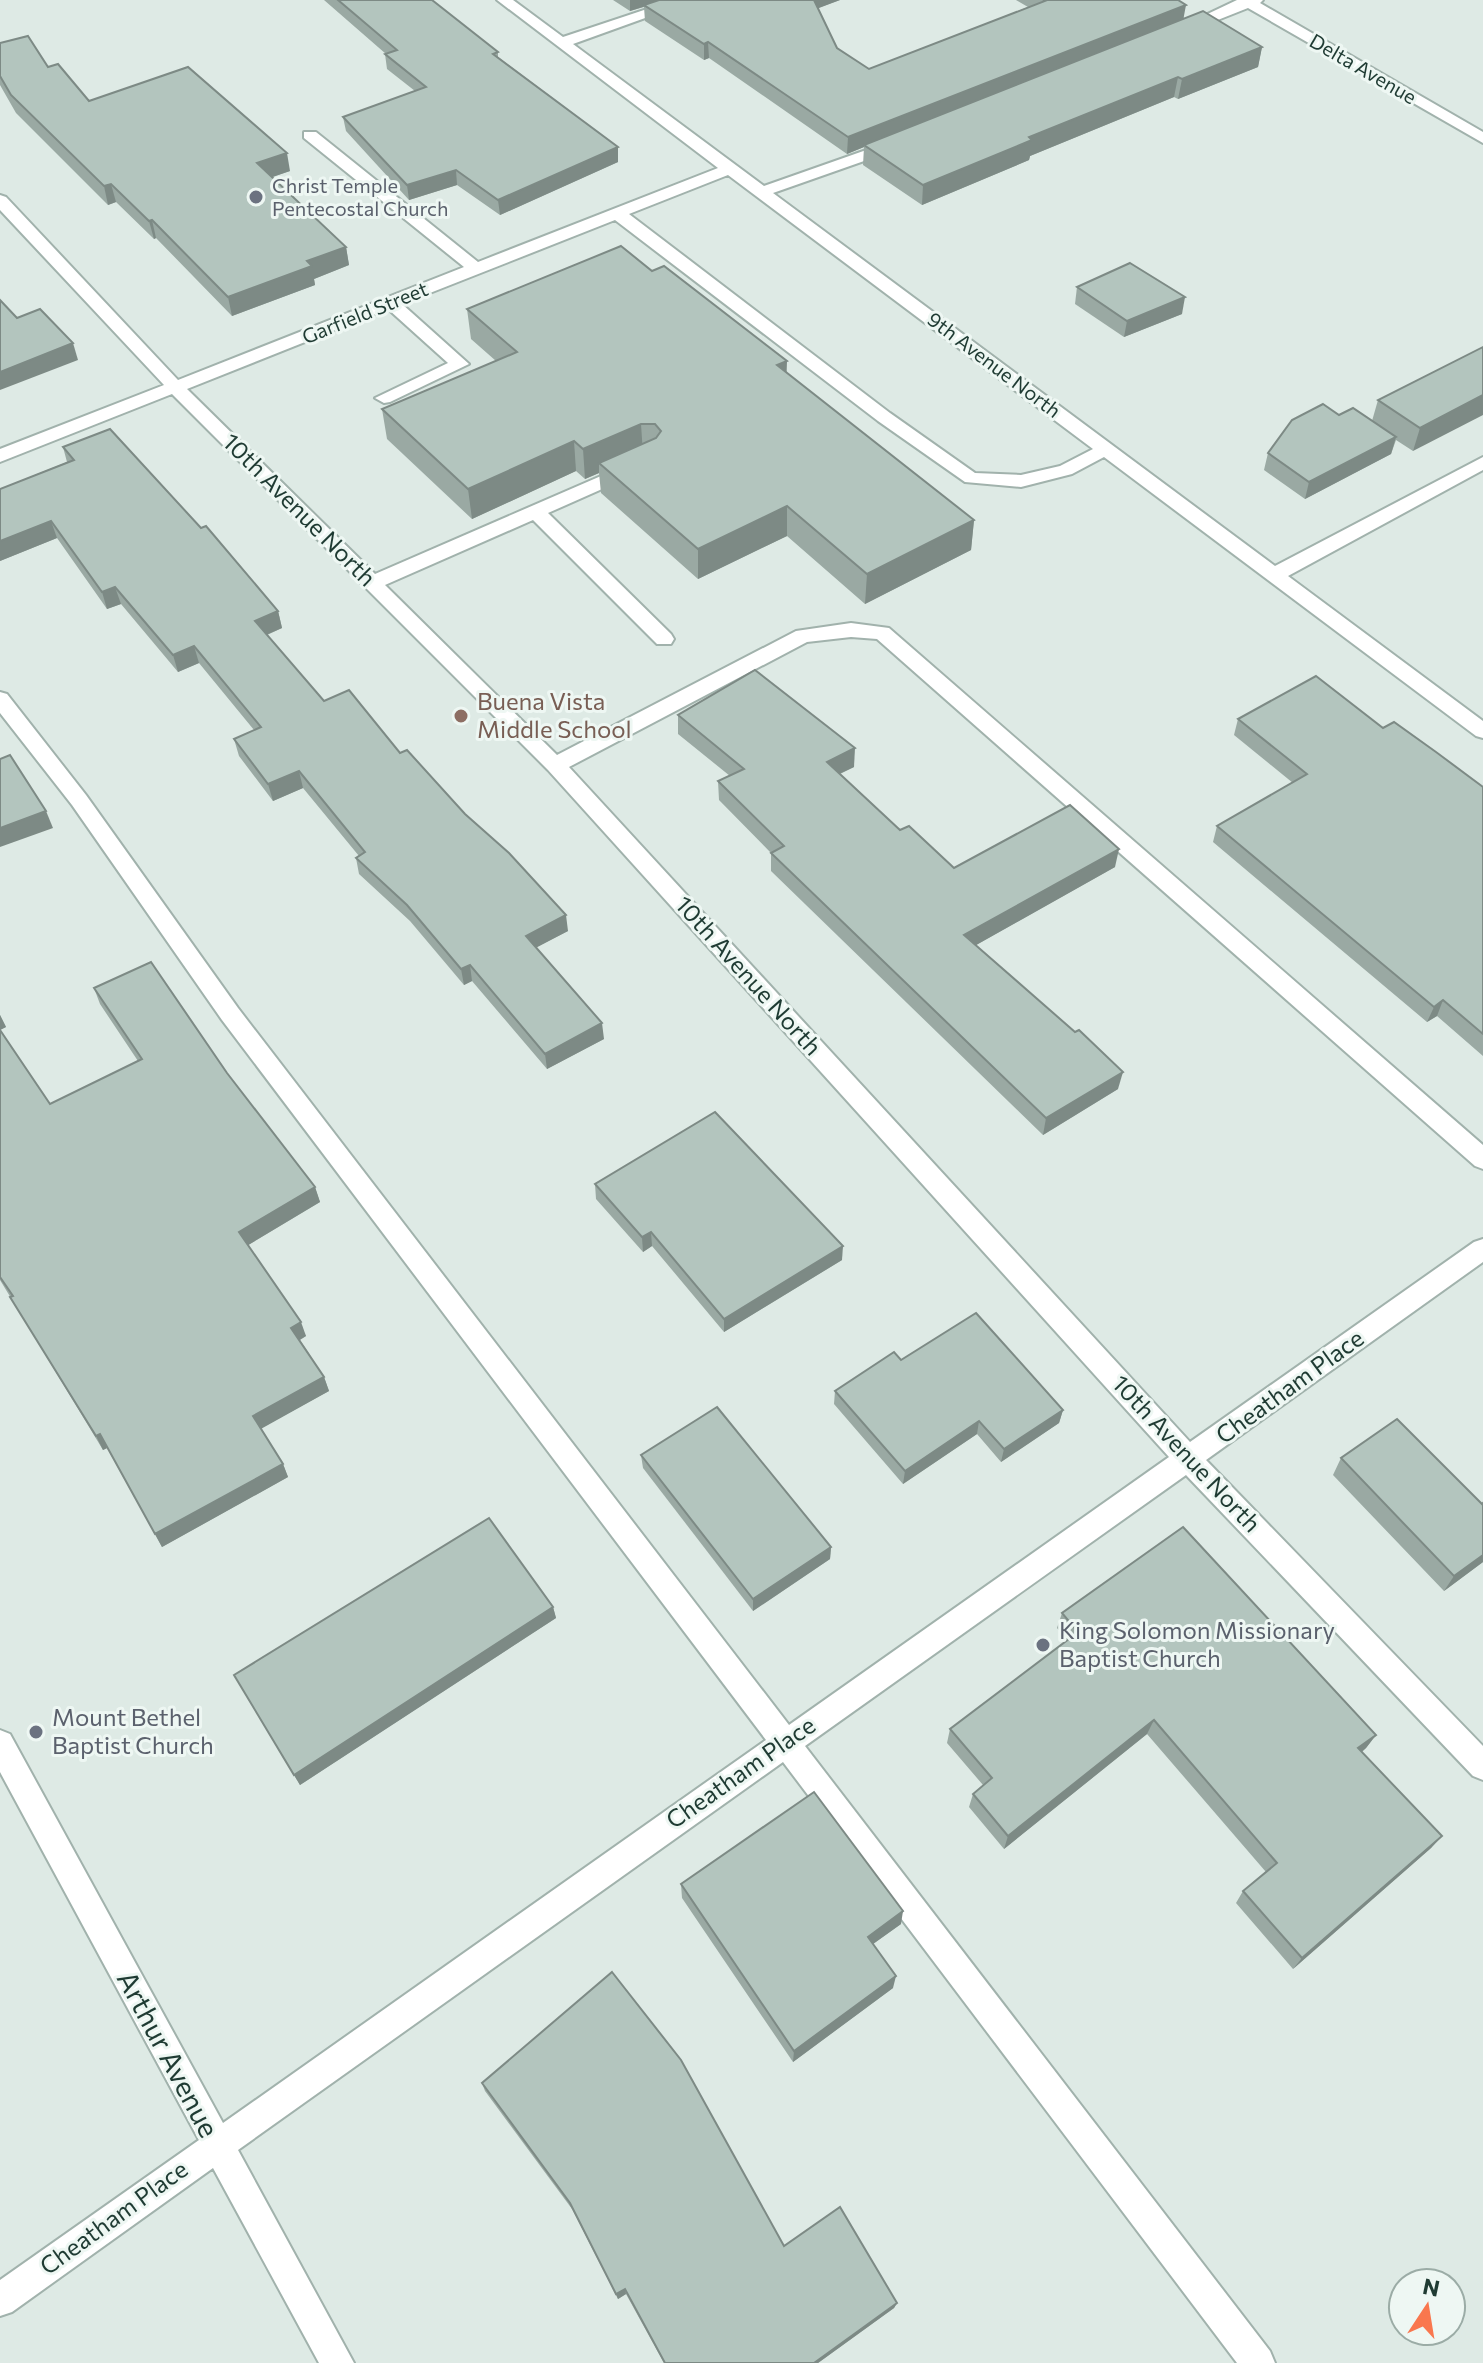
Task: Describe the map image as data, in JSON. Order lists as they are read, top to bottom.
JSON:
{
  "streets": {
    "street": [
      "Delta Avenue",
      "Garfield Street",
      "9th Avenue North",
      "10th Avenue North",
      "Cheatham Place",
      "Arthur Avenue"
    ]
  },
  "crossings": [
    ["Garfield Street", "9th Avenue North"],
    ["Garfield Street", "10th Avenue North"],
    ["10th Avenue North", "Cheatham Place"],
    ["Cheatham Place", "Arthur Avenue"]
  ],
  "places": [
    "Christ Temple Pentecostal Church",
    "Buena Vista Middle School",
    "King Solomon Missionary Baptist Church",
    "Mount Bethel Baptist Church"
  ],
  "north": "top"
}
